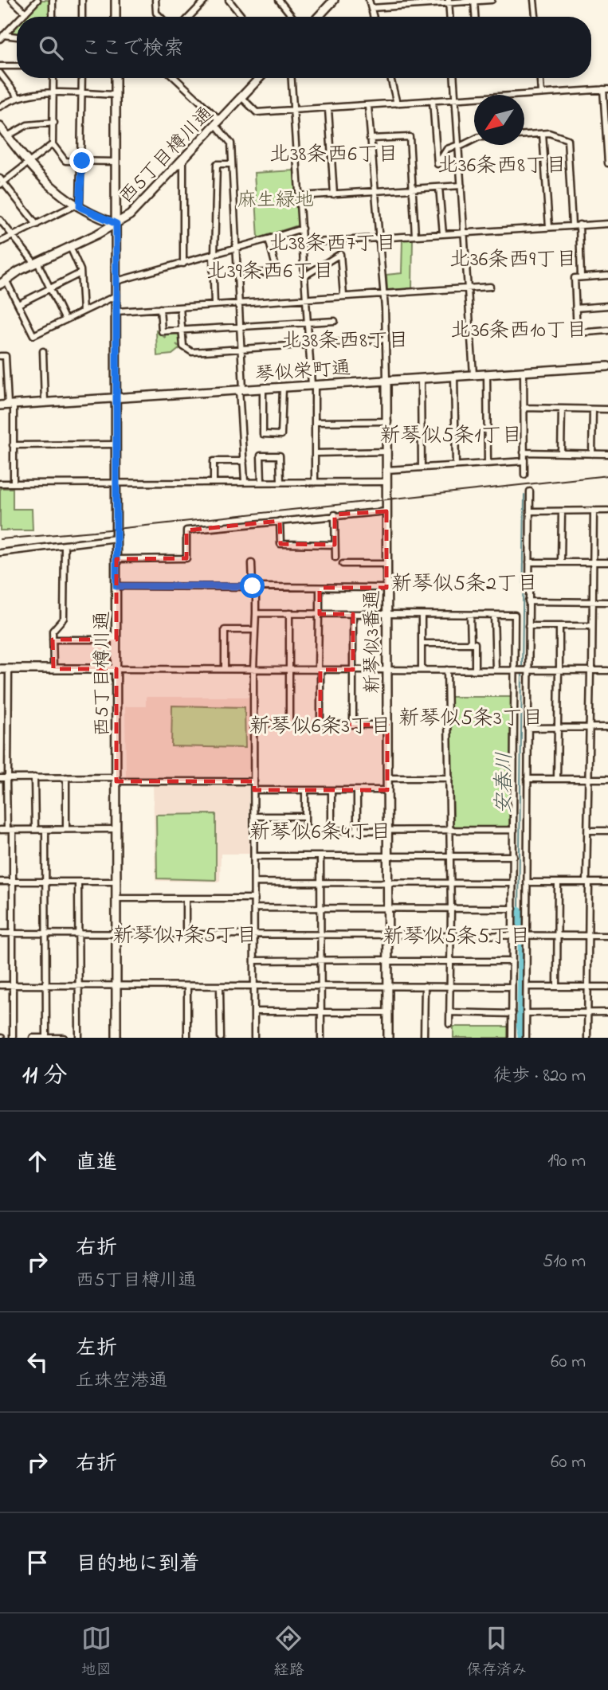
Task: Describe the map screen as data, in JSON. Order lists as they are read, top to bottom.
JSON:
{
  "streets": {
    "street": ["西5丁目樽川通", "琴似栄町通", "新琴似3番通"]
  },
  "crossings": [
    ["西5丁目樽川通", "琴似栄町通"],
    ["琴似栄町通", "新琴似3番通"]
  ],
  "districts": [
    "北38条西6丁目",
    "北36条西8丁目",
    "北38条西7丁目",
    "北36条西9丁目",
    "北39条西6丁目",
    "北36条西10丁目",
    "北38条西8丁目",
    "新琴似5条1丁目",
    "新琴似5条2丁目",
    "新琴似5条3丁目",
    "新琴似6条3丁目",
    "新琴似6条4丁目",
    "新琴似7条5丁目",
    "新琴似5条5丁目"
  ],
  "water": ["安春川"],
  "parks": ["麻生緑地"],
  "north": "bottom left",
  "page": {
    "search": "ここで検索",
    "heading": ["11 分", "徒歩 · 820 m"],
    "list": [
      ["直進", "190 m"],
      ["右折", "西5丁目樽川通", "510 m"],
      ["左折", "丘珠空港通", "60 m"],
      ["右折", "60 m"],
      "目的地に到着"
    ],
    "nav": ["地図", "経路", "保存済み"]
  }
}
